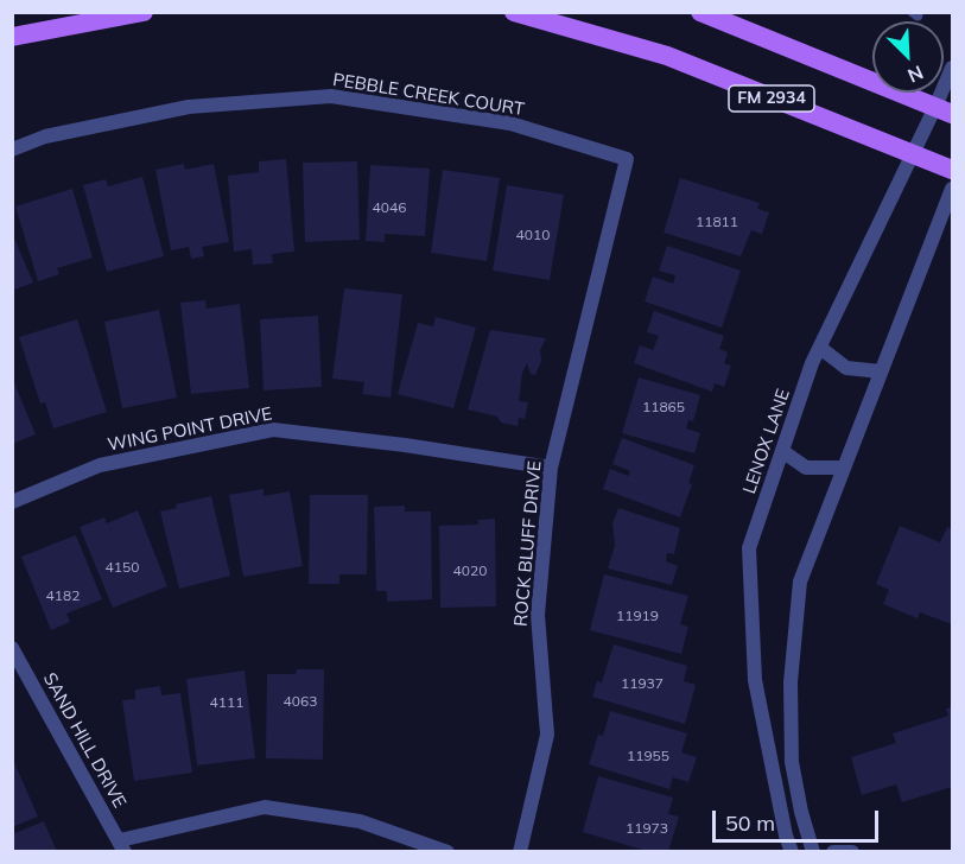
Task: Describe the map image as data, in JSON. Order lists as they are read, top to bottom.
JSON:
{
  "streets": {
    "main road": ["FM 2934"],
    "street": [
      "PEBBLE CREEK COURT",
      "WING POINT DRIVE",
      "LENOX LANE",
      "ROCK BLUFF DRIVE",
      "SAND HILL DRIVE"
    ]
  },
  "crossings": [
    ["PEBBLE CREEK COURT", "ROCK BLUFF DRIVE"],
    ["FM 2934", "LENOX LANE"],
    ["WING POINT DRIVE", "ROCK BLUFF DRIVE"]
  ],
  "house_numbers": [
    "4046",
    "11811",
    "4010",
    "11865",
    "4150",
    "4020",
    "4182",
    "11919",
    "11937",
    "4063",
    "4111",
    "11955",
    "11973"
  ],
  "scale_bar": "50 m",
  "north": "bottom right"
}
